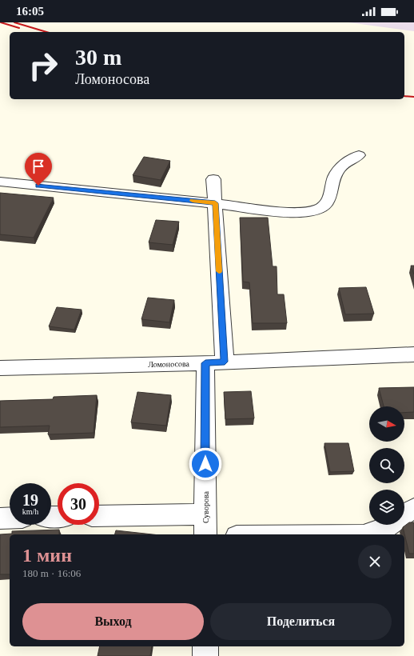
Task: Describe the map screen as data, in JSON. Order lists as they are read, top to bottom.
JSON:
{
  "streets": {
    "street": ["Ломоносова", "Суворова"]
  },
  "crossings": [
    ["Ломоносова", "Суворова"]
  ],
  "north": "right",
  "page": {
    "status": "16:05",
    "turn": ["30 m", "Ломоносова"],
    "speed": "19 km/h",
    "limit": "30",
    "heading": ["1 мин", "180 m · 16:06"],
    "buttons": ["Выход", "Поделиться"]
  }
}
